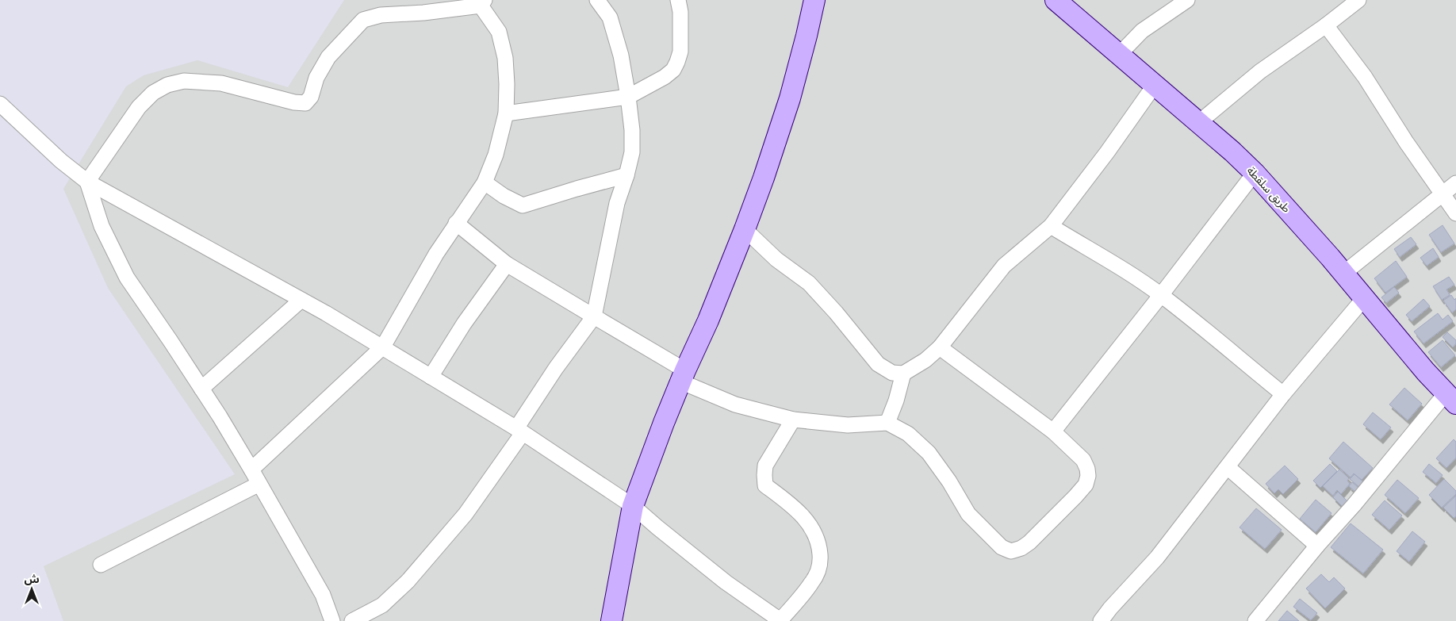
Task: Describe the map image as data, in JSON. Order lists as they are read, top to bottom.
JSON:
{
  "streets": {
    "street": ["طريق سلقطة"]
  },
  "north": "top"
}
